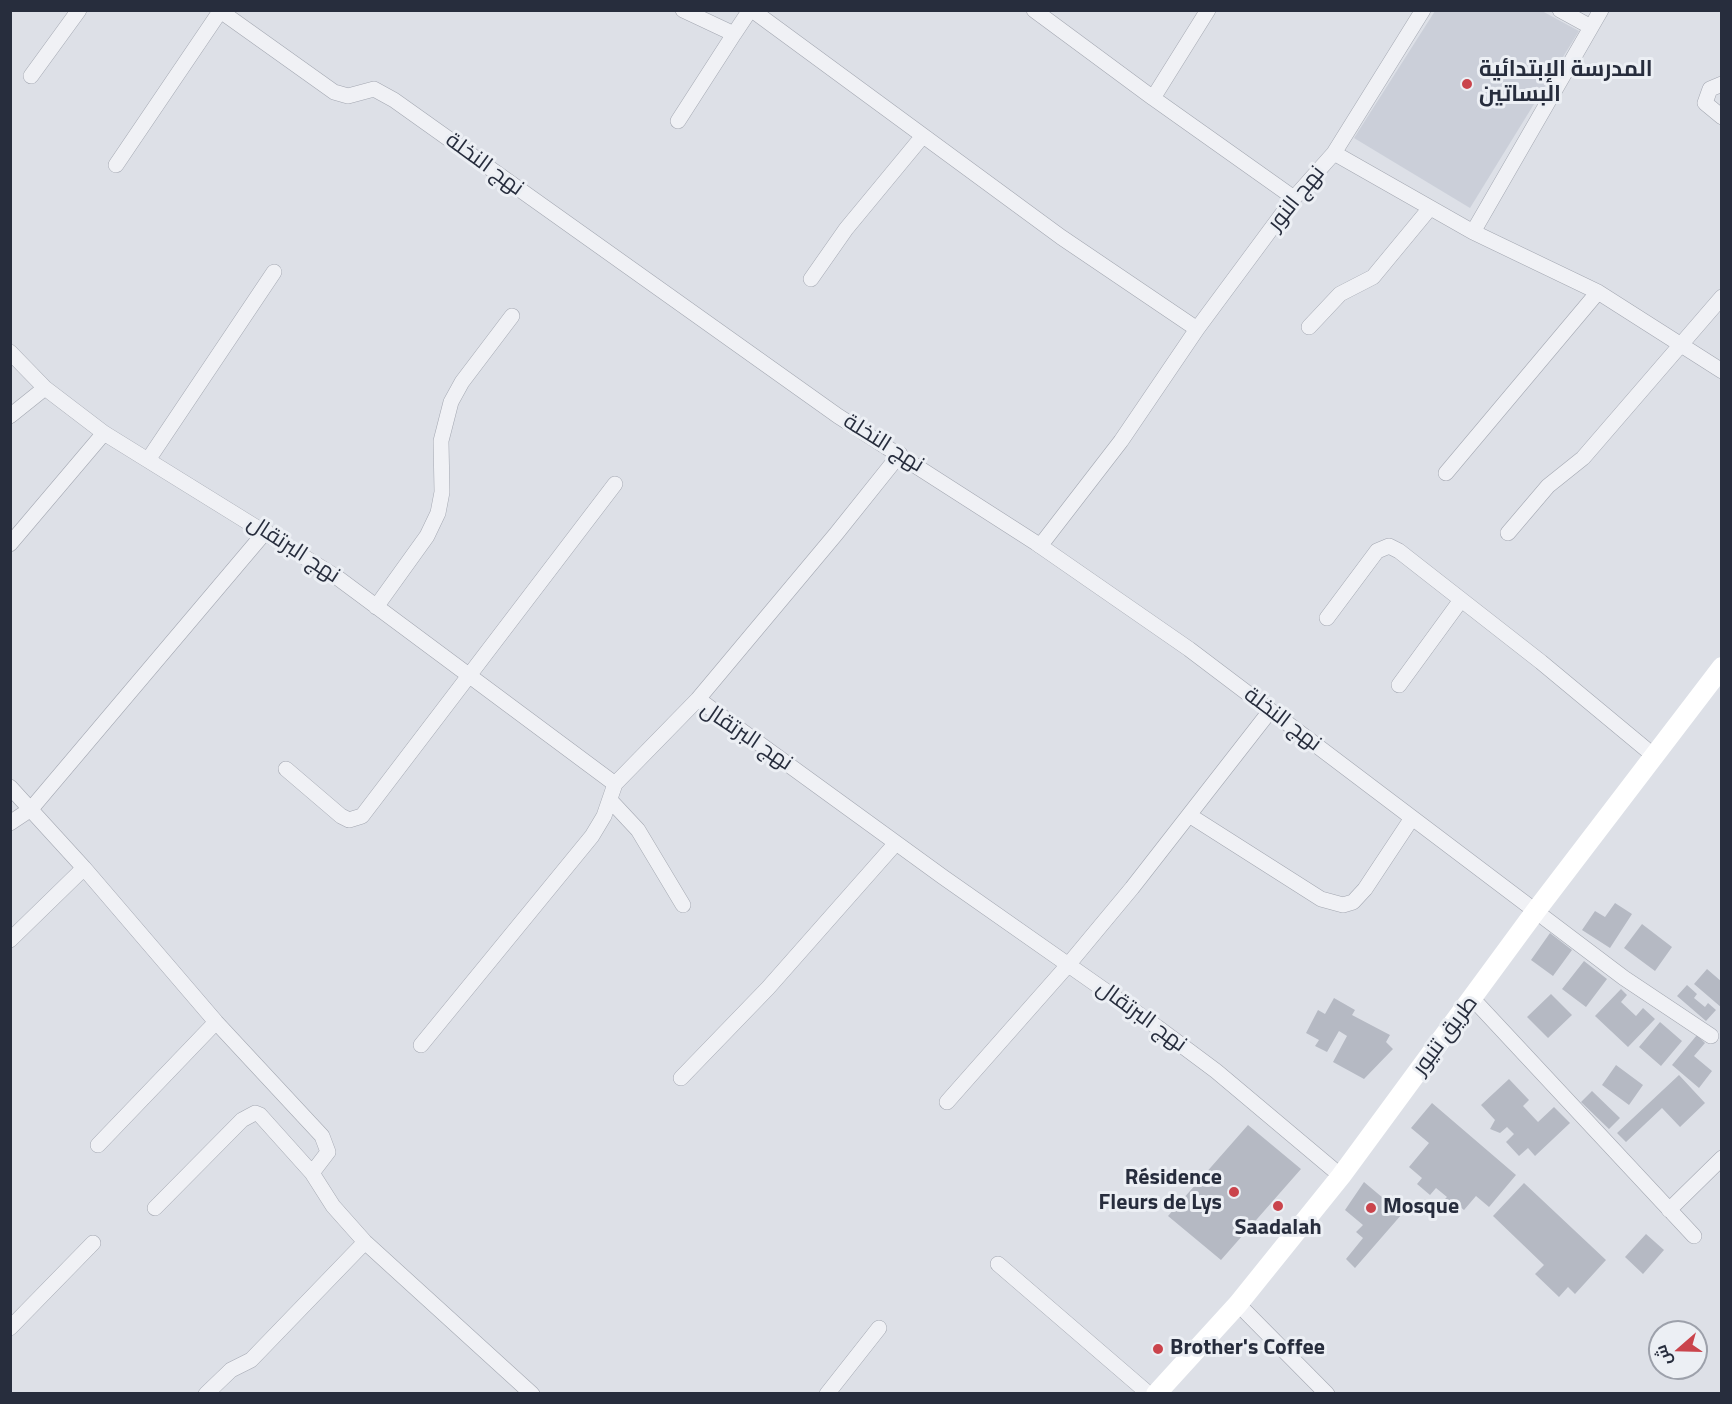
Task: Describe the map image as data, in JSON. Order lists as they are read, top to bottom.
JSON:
{
  "streets": {
    "main road": ["طريق تنيور"],
    "street": ["نهج النخلة", "نهج النور", "نهج البرتقال"]
  },
  "crossings": [
    ["نهج النخلة", "نهج النور"],
    ["نهج النخلة", "طريق تنيور"],
    ["نهج البرتقال", "طريق تنيور"]
  ],
  "places": [
    "المدرسة الإبتدائية البساتين",
    "Résidence Fleurs de Lys",
    "Saadalah",
    "Mosque",
    "Brother's Coffee"
  ],
  "north": "left"
}
